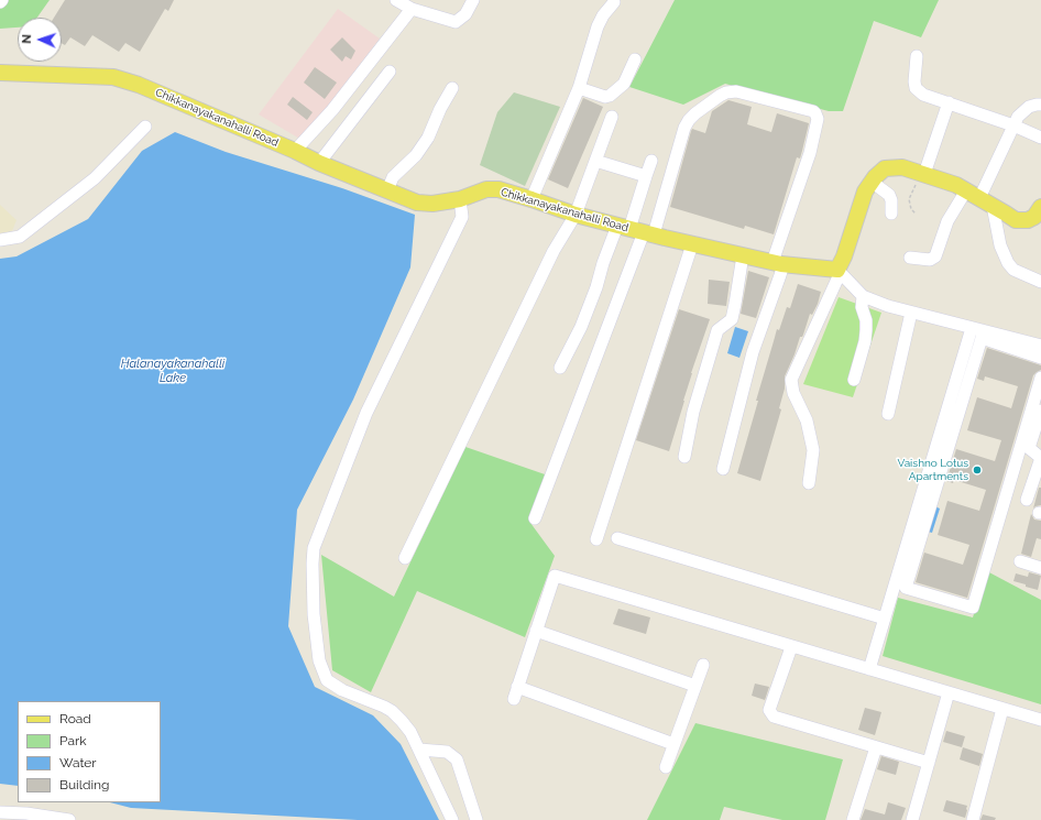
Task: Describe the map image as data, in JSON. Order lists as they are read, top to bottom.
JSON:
{
  "streets": {
    "main road": ["Chikkanayakanahalli Road"]
  },
  "water": ["Halanayakanahalli Lake"],
  "places": ["Vaishno Lotus Apartments"],
  "legend": [
    "Road",
    "Park",
    "Water",
    "Building"
  ],
  "north": "left"
}
